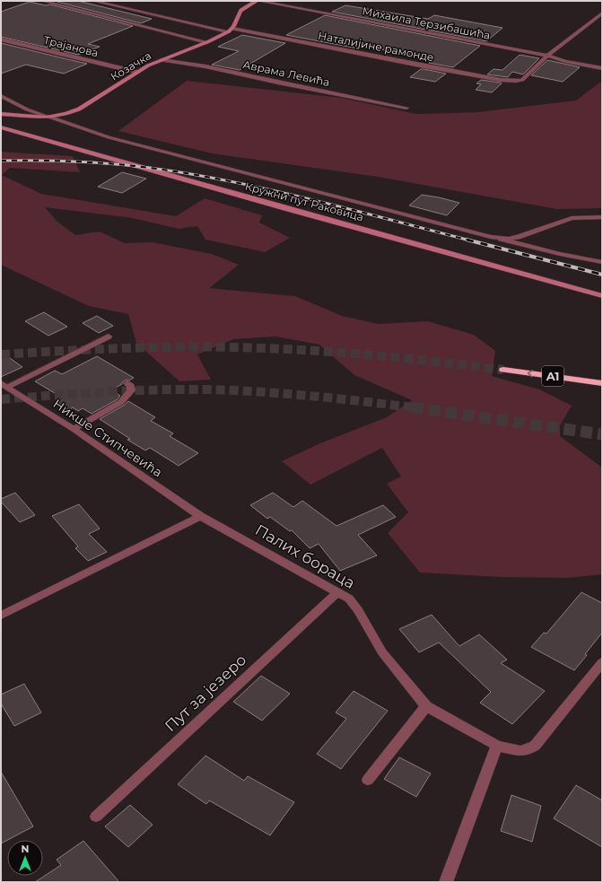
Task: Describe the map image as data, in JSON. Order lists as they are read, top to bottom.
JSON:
{
  "streets": {
    "highway": ["A1"],
    "main road": ["Козачка", "Кружни пут Раковица"],
    "street": [
      "Михаила Терзибашића",
      "Трајанова",
      "Наталијине рамонде",
      "Аврама Левића",
      "Никше Стипчевића",
      "Палих бораца",
      "Пут за језеро"
    ]
  },
  "crossings": [
    ["Михаила Терзибашића", "Наталијине рамонде"],
    ["Трајанова", "Козачка"],
    ["Наталијине рамонде", "Козачка"],
    ["Козачка", "Аврама Левића"],
    ["Никше Стипчевића", "Палих бораца"],
    ["Палих бораца", "Пут за језеро"]
  ],
  "north": "top"
}
